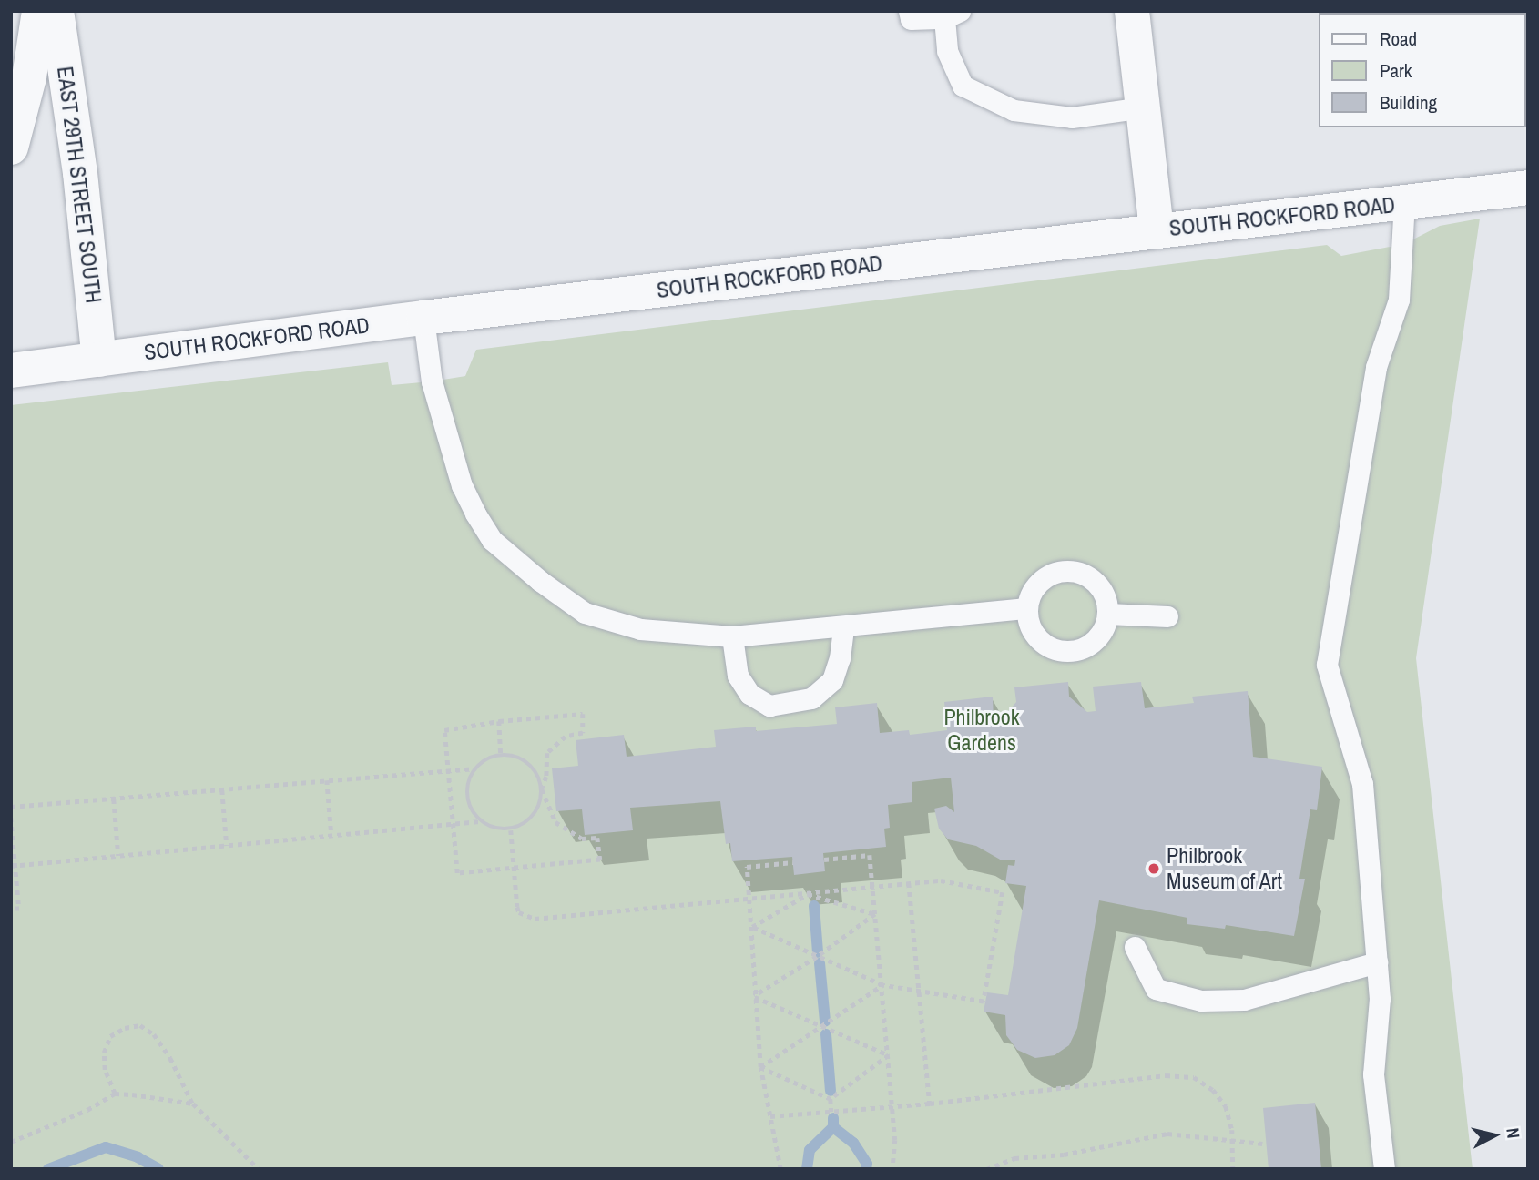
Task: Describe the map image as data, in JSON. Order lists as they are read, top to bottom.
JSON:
{
  "streets": {
    "street": ["EAST 29TH STREET SOUTH", "SOUTH ROCKFORD ROAD"]
  },
  "crossings": [
    ["EAST 29TH STREET SOUTH", "SOUTH ROCKFORD ROAD"]
  ],
  "parks": ["Philbrook Gardens"],
  "places": ["Philbrook Museum of Art"],
  "legend": ["Road", "Park", "Building"],
  "north": "right"
}
